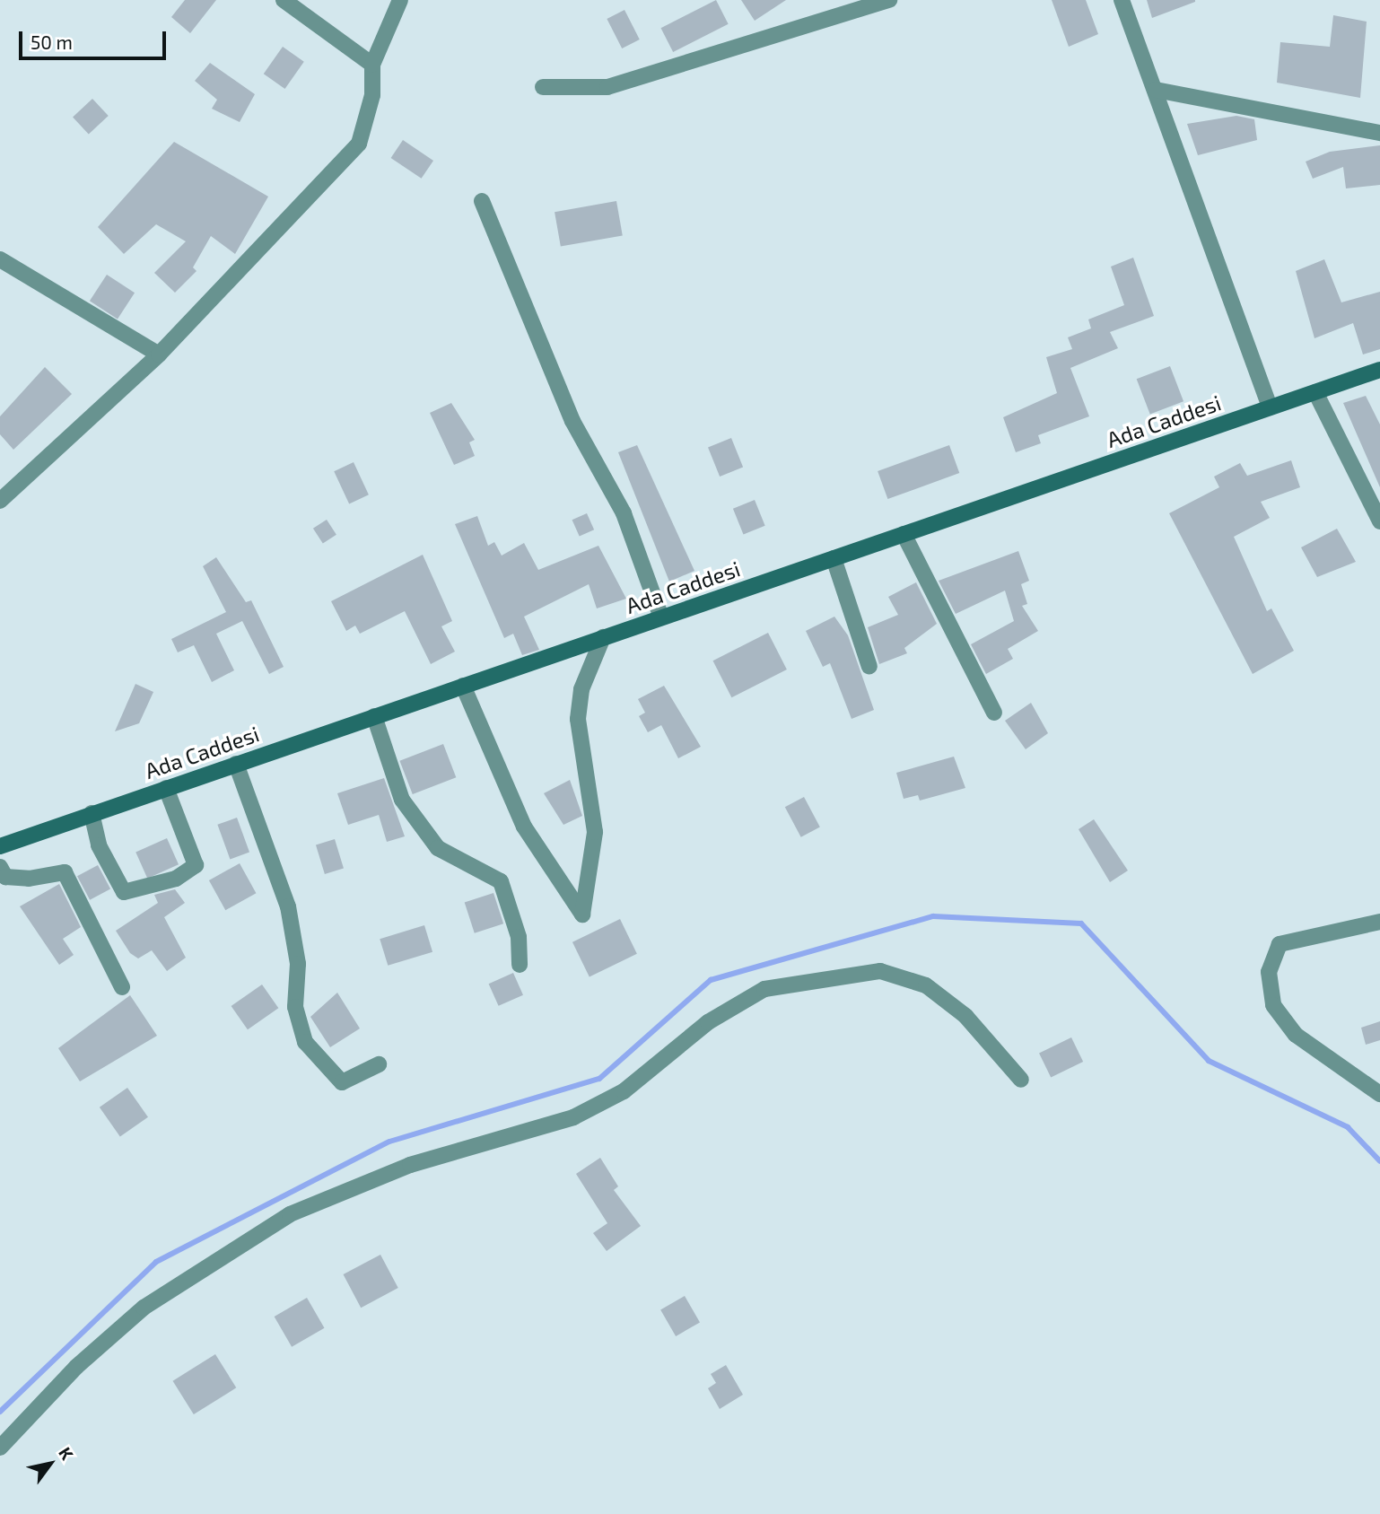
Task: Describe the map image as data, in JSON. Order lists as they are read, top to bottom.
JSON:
{
  "streets": {
    "main road": ["Ada Caddesi"]
  },
  "scale_bar": "50 m",
  "north": "top right"
}
